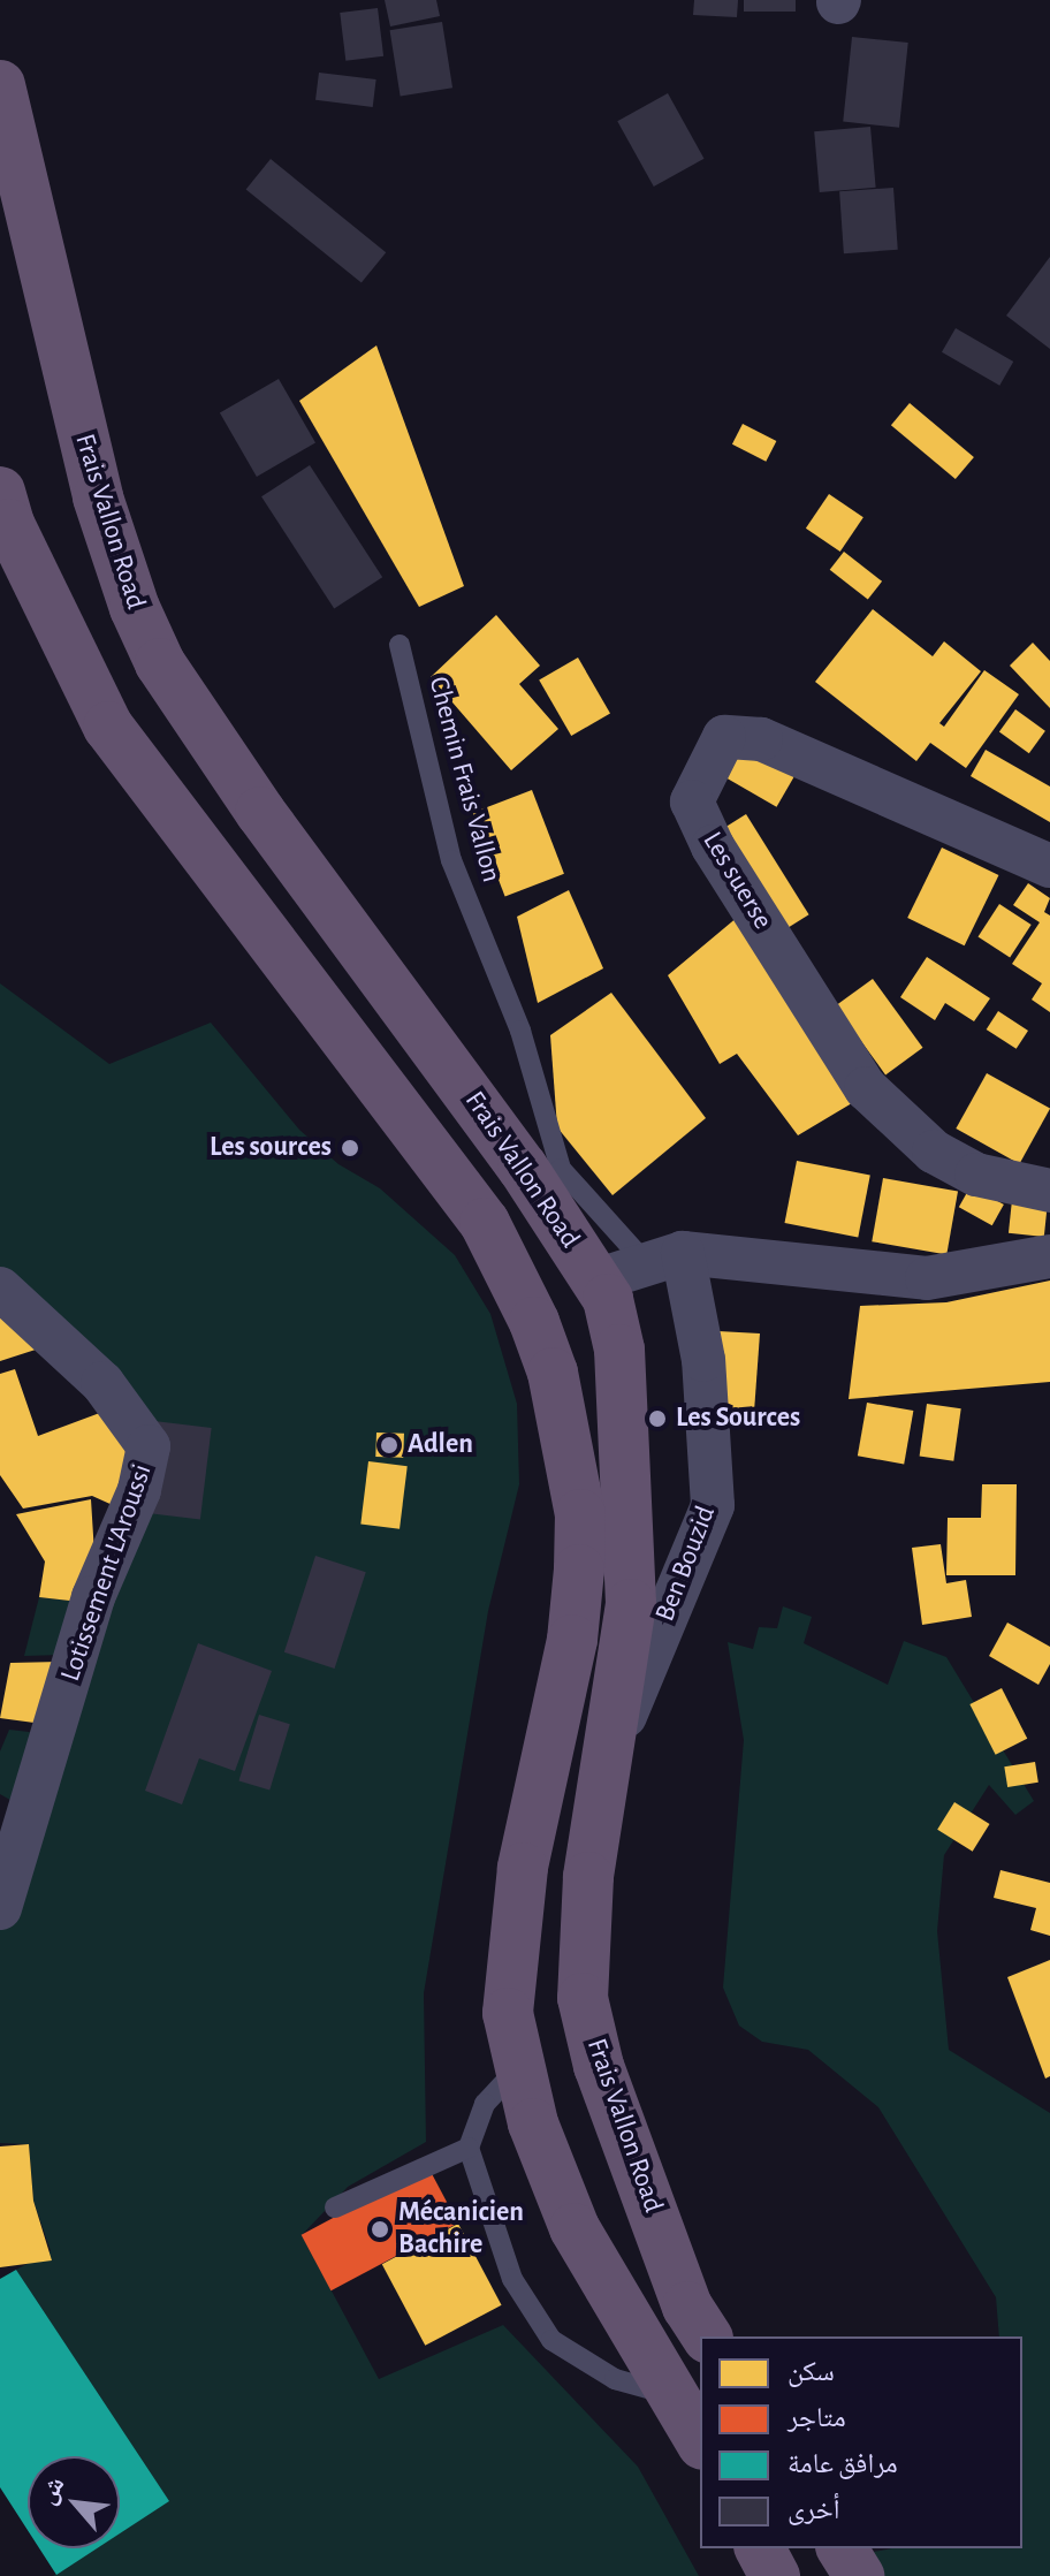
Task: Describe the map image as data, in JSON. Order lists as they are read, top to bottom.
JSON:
{
  "streets": {
    "highway": ["Frais Vallon Road"],
    "street": ["Les suerse", "Ben Bouzid", "Lotissement L'Aroussi"],
    "lane": ["Chemin Frais Vallon"]
  },
  "crossings": [
    ["Frais Vallon Road", "Ben Bouzid"],
    ["Chemin Frais Vallon", "Ben Bouzid"]
  ],
  "places": [
    "Les sources",
    "Les Sources",
    "Adlen",
    "Mécanicien Bachire"
  ],
  "legend": [
    "سكن",
    "متاجر",
    "مرافق عامة",
    "أخرى"
  ],
  "north": "top left"
}
